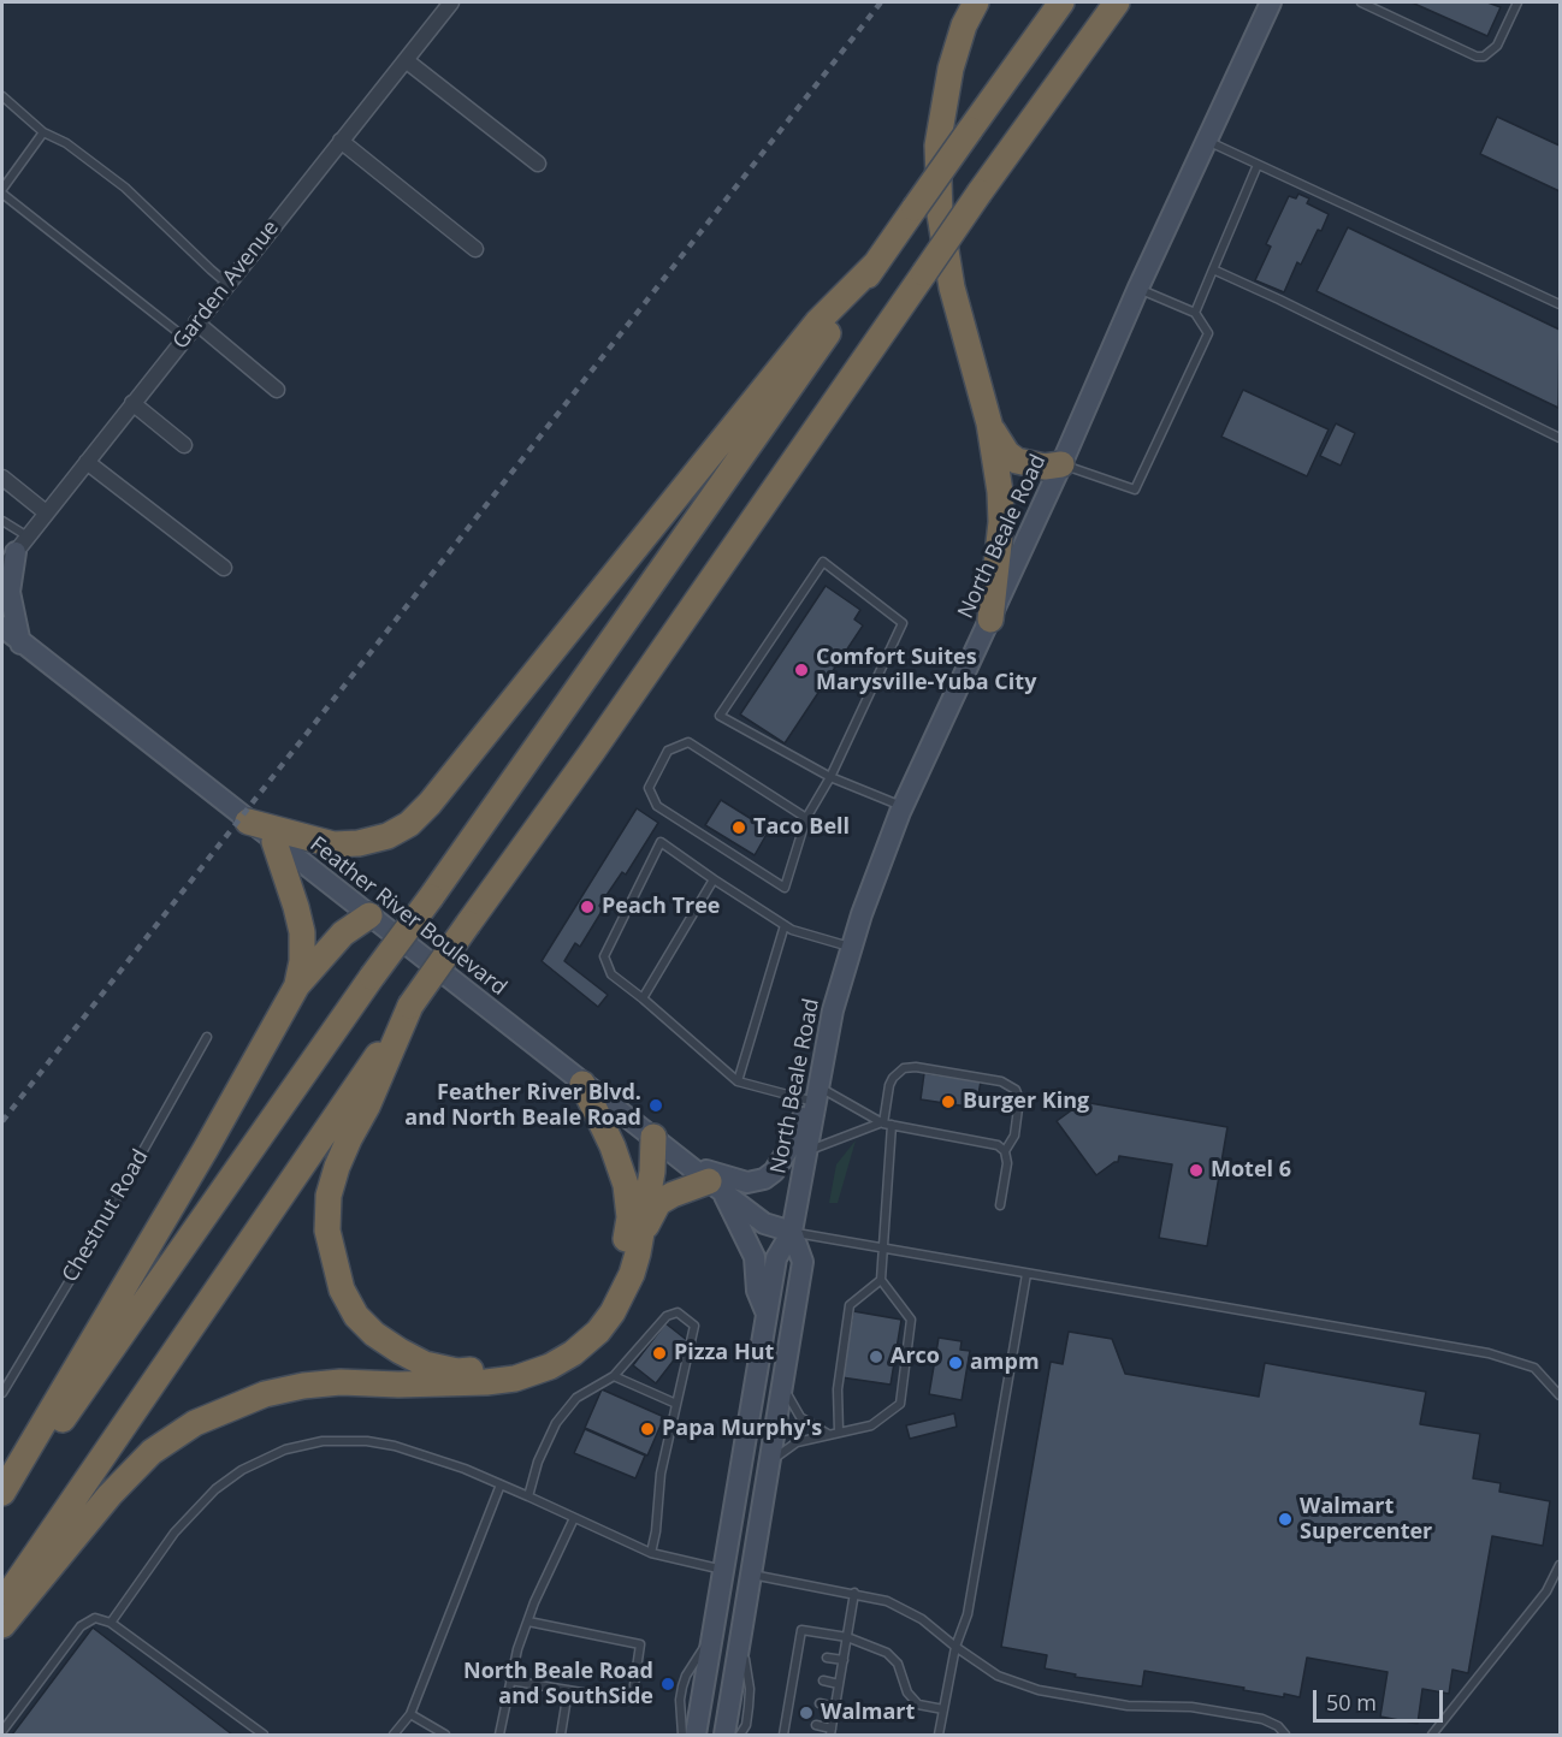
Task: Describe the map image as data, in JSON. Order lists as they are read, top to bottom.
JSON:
{
  "streets": {
    "main road": ["North Beale Road", "Feather River Boulevard"],
    "street": ["Garden Avenue"],
    "lane": ["Chestnut Road"]
  },
  "crossings": [
    ["North Beale Road", "Feather River Boulevard"]
  ],
  "places": [
    "Comfort Suites Marysville-Yuba City",
    "Taco Bell",
    "Peach Tree",
    "Burger King",
    "Feather River Blvd. and North Beale Road",
    "Motel 6",
    "Pizza Hut",
    "Arco",
    "ampm",
    "Papa Murphy's",
    "Walmart Supercenter",
    "North Beale Road and SouthSide",
    "Walmart"
  ],
  "scale_bar": "50 m"
}
